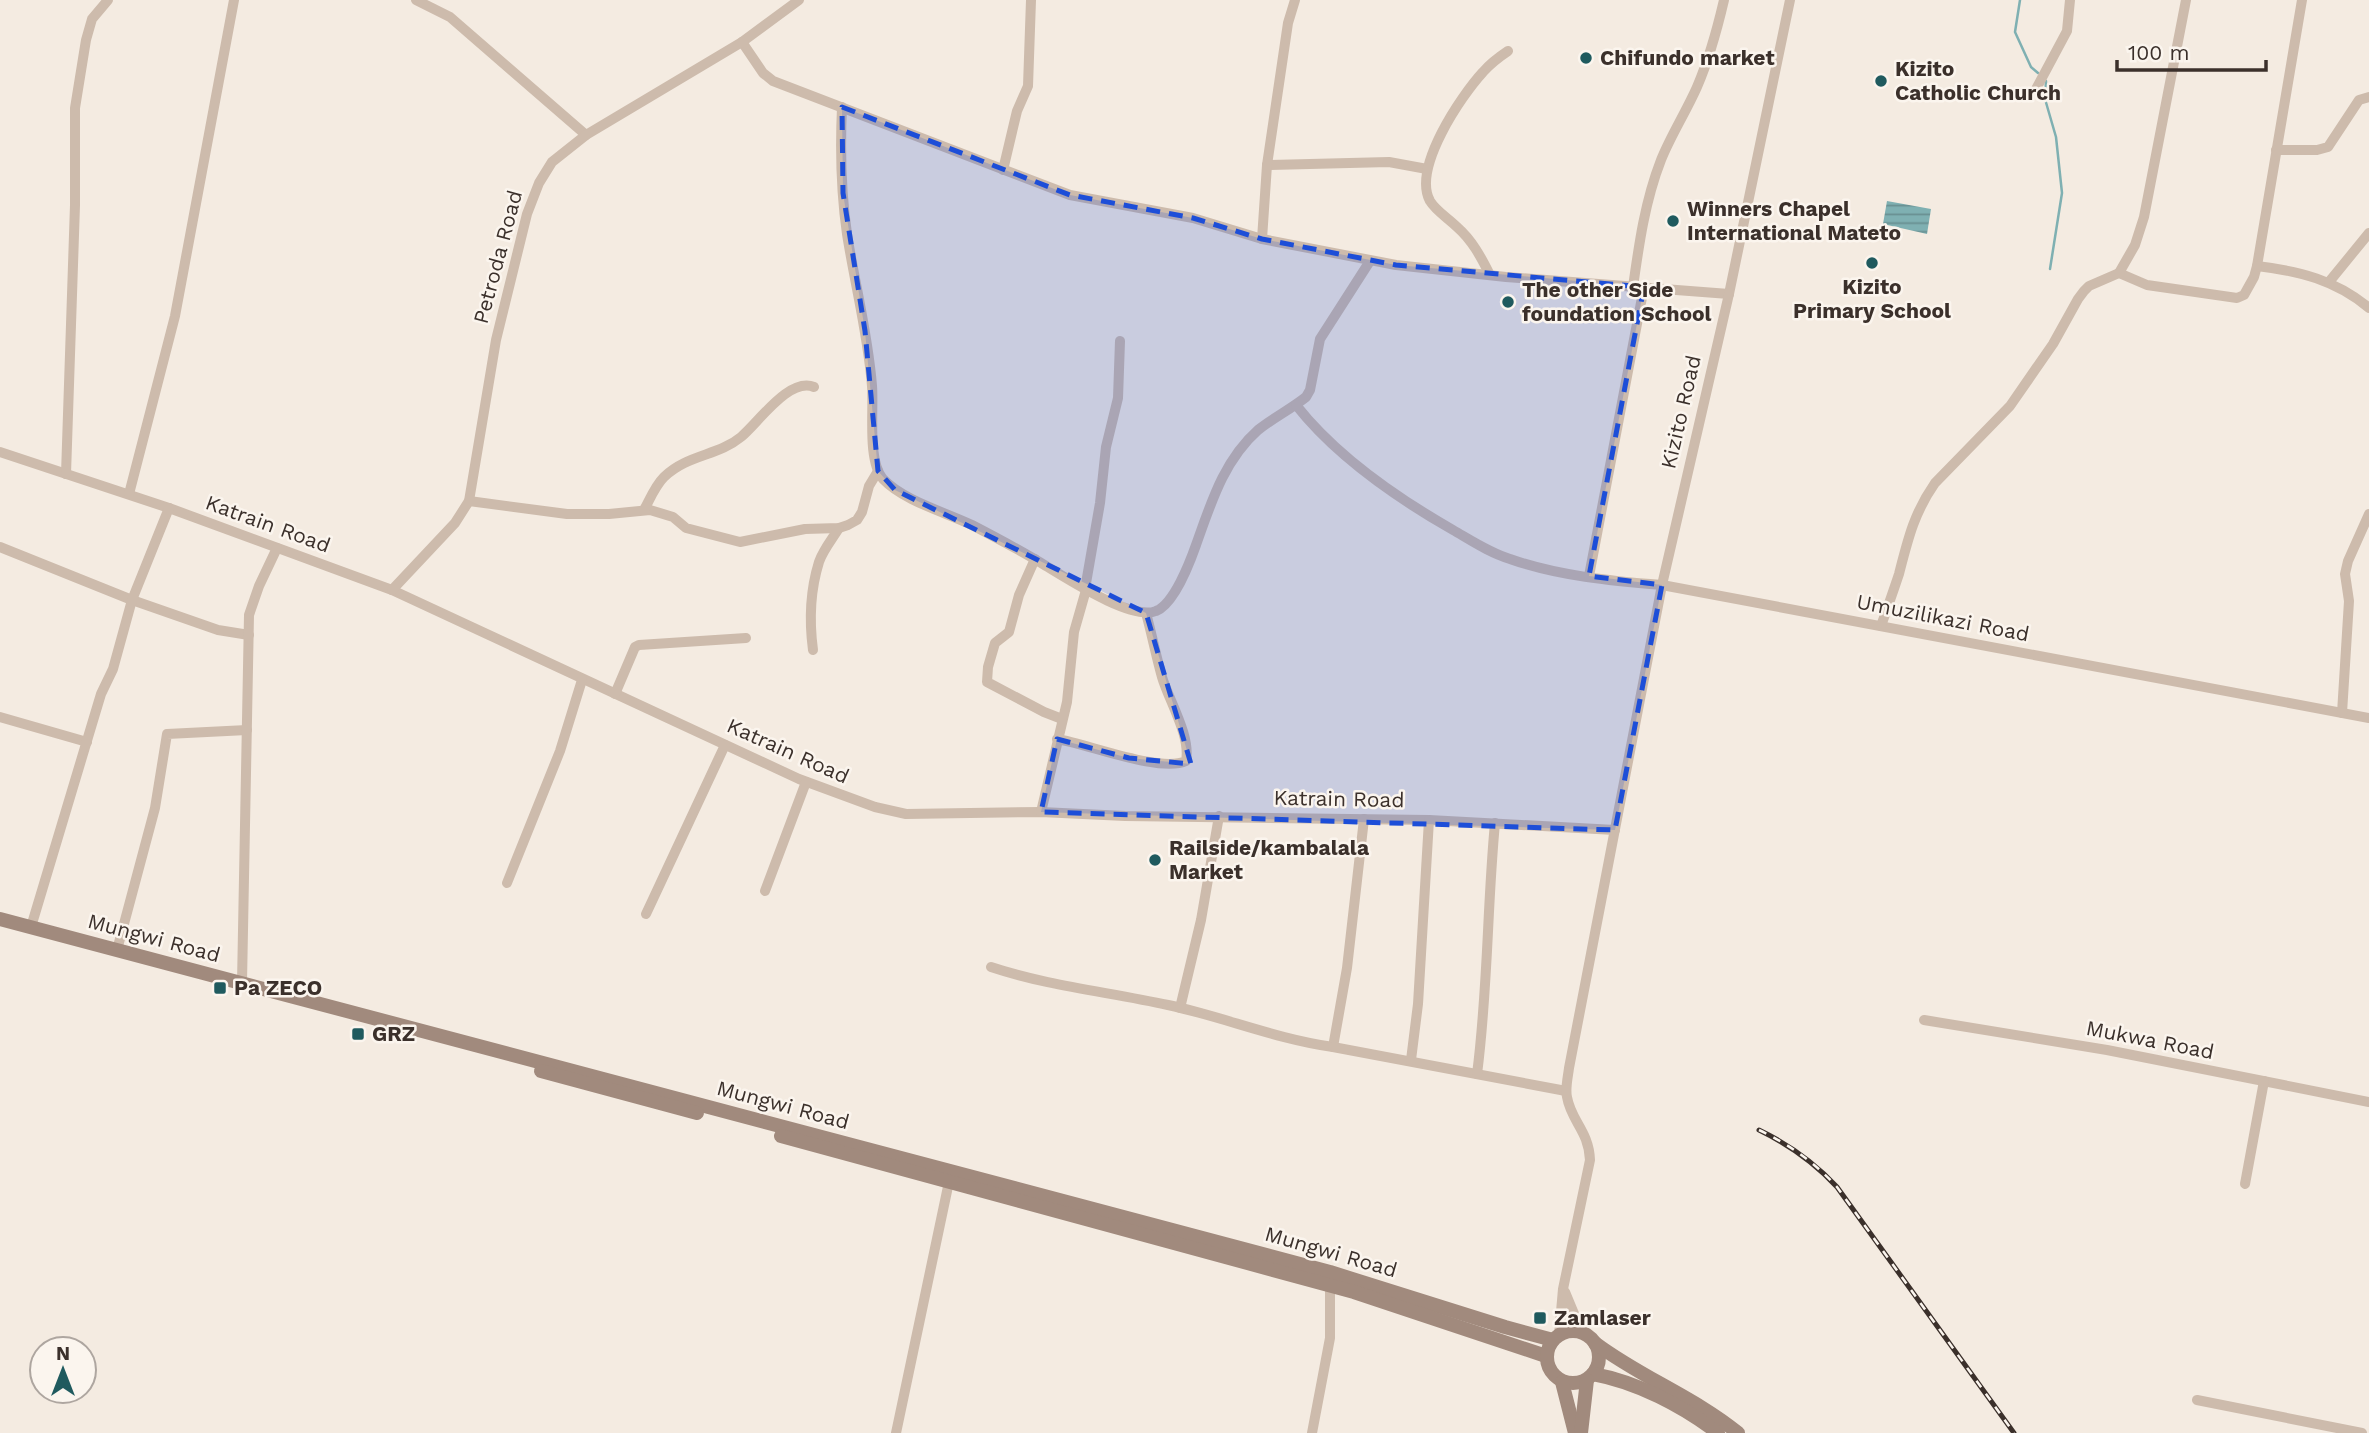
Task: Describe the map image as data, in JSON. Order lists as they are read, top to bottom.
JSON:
{
  "streets": {
    "main road": ["Mungwi Road"],
    "street": [
      "Petroda Road",
      "Kizito Road",
      "Katrain Road",
      "Umuzilikazi Road",
      "Mukwa Road"
    ]
  },
  "crossings": [
    ["Petroda Road", "Katrain Road"],
    ["Kizito Road", "Katrain Road"],
    ["Kizito Road", "Umuzilikazi Road"]
  ],
  "places": {
    "other": [
      "Chifundo market",
      "Kizito Catholic Church",
      "Winners Chapel International Mateto",
      "Kizito Primary School",
      "The other Side foundation School",
      "Railside/kambalala Market"
    ],
    "transit": ["Pa ZECO", "GRZ", "Zamlaser"]
  },
  "scale_bar": "100 m",
  "north": "top"
}
